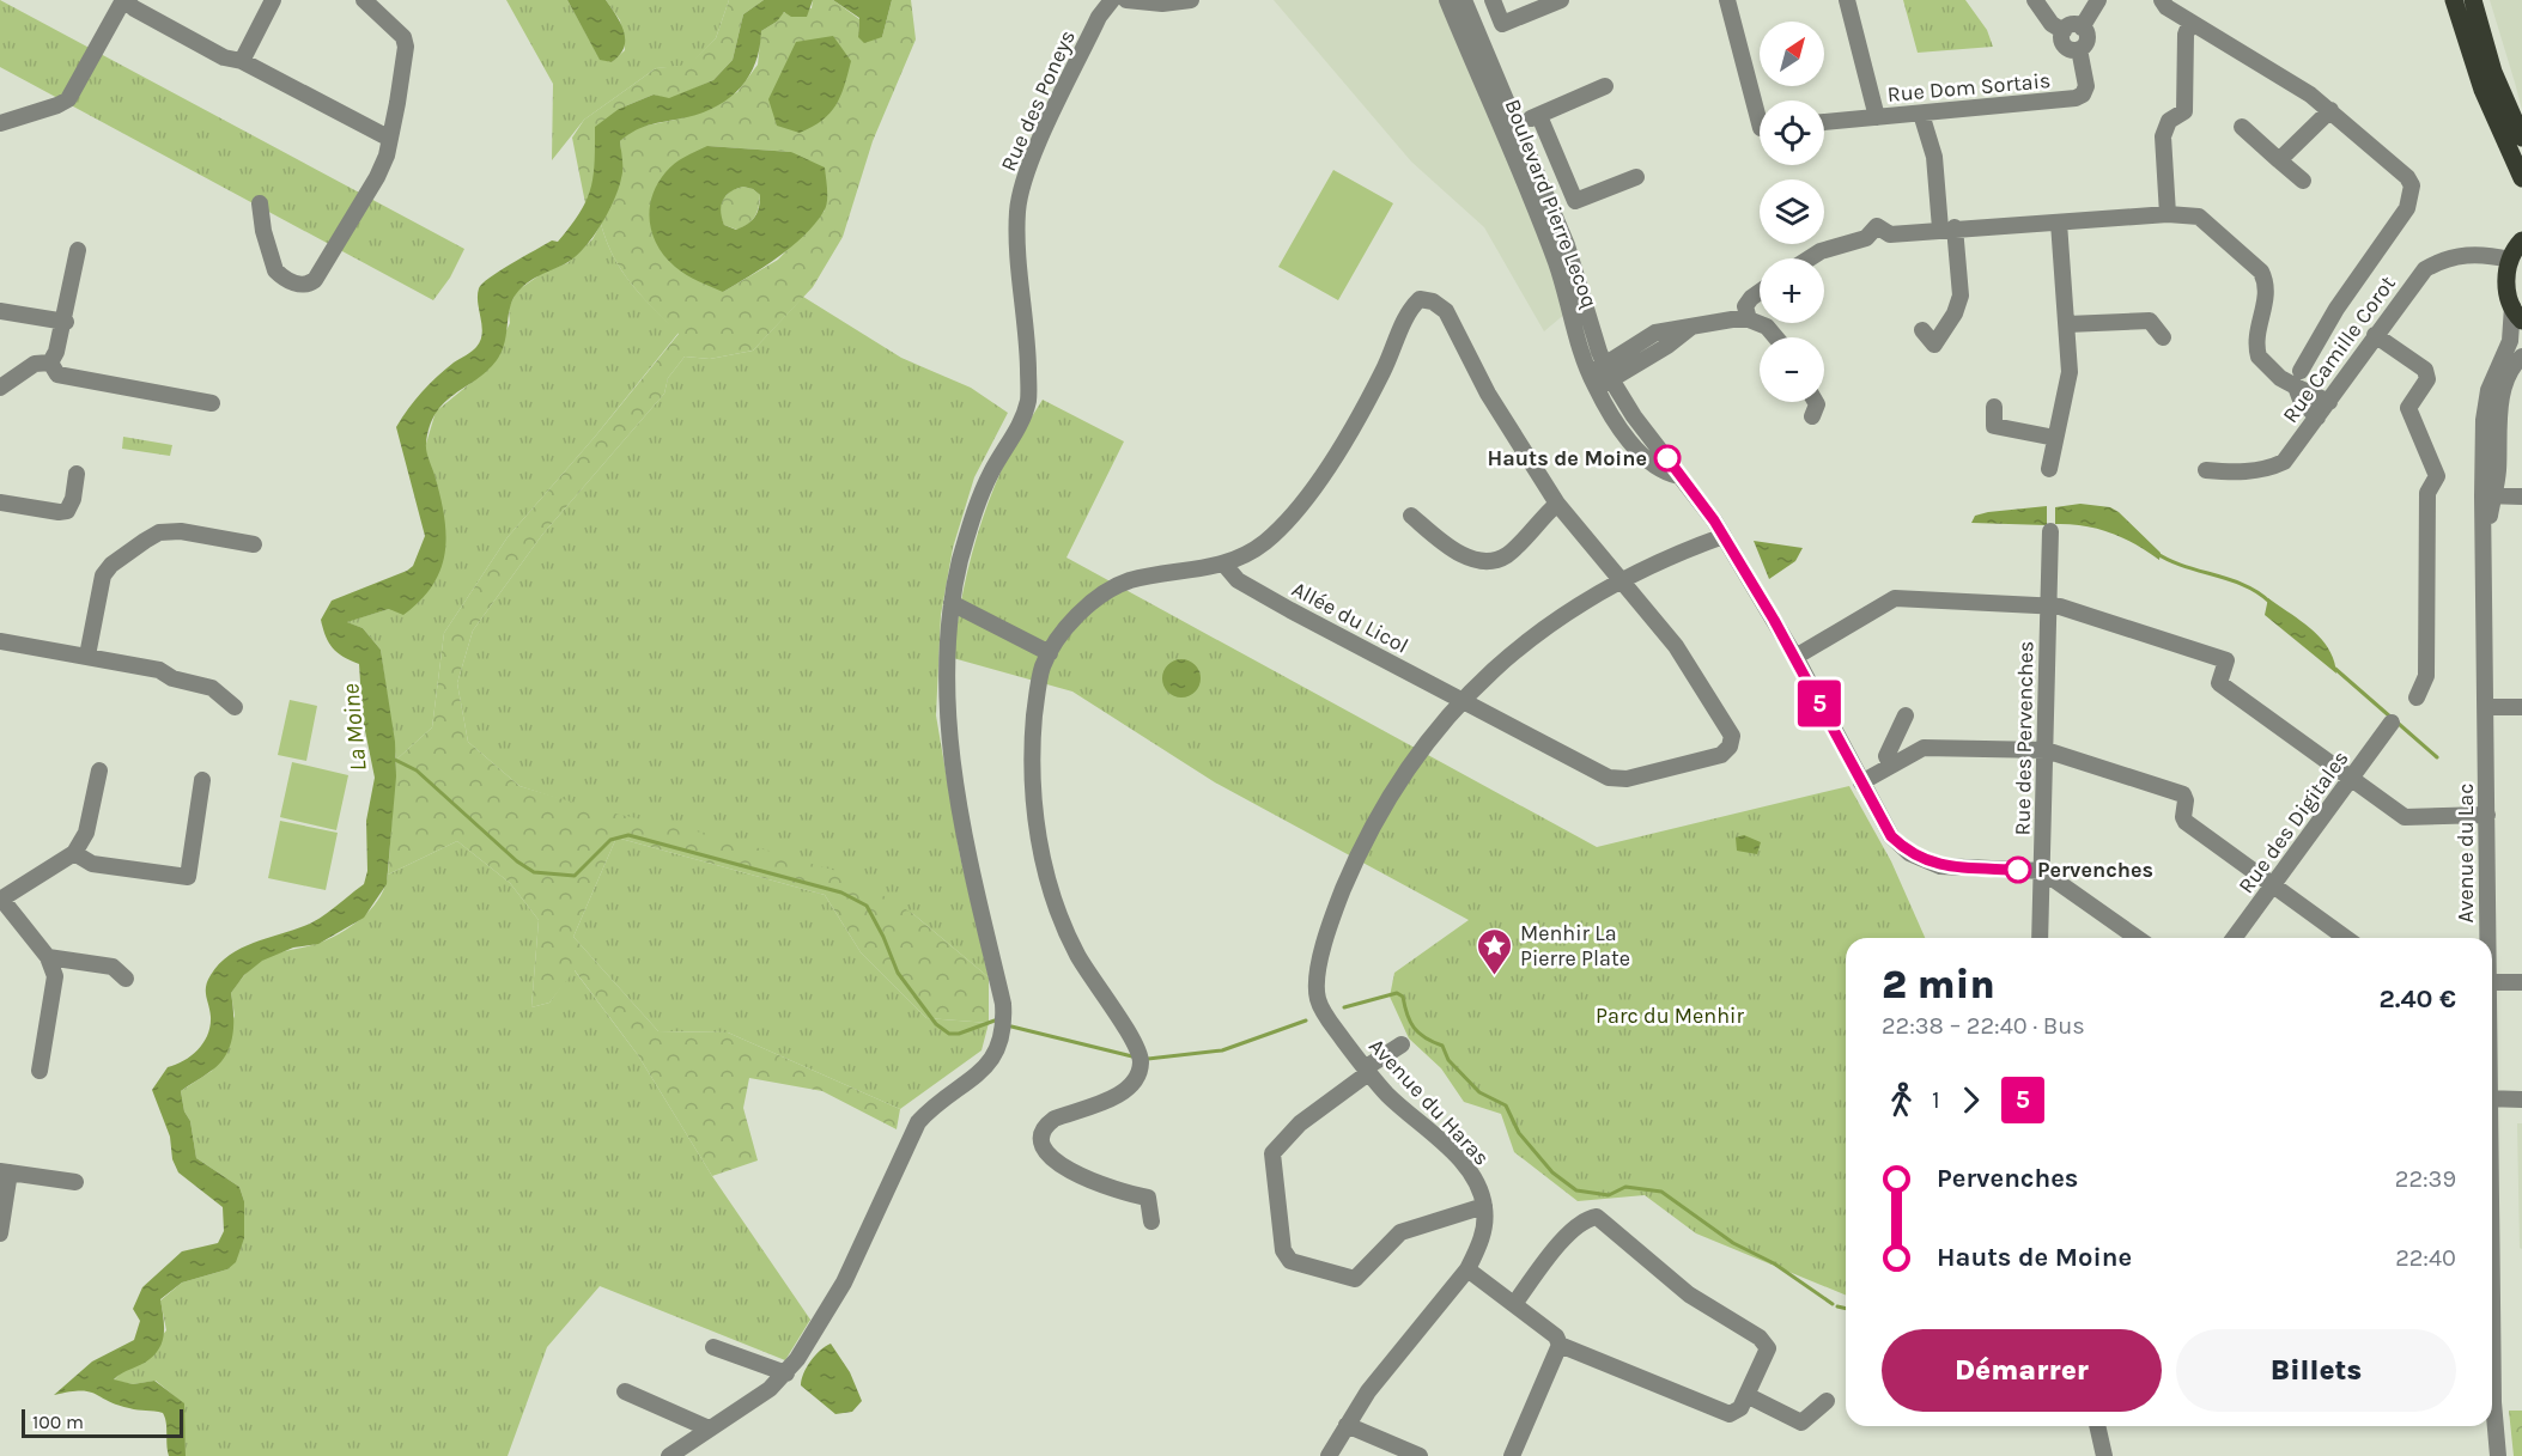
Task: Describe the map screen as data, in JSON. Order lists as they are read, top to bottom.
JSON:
{
  "streets": {
    "street": [
      "Rue Dom Sortais",
      "Rue des Poneys",
      "Boulevard Pierre Lecoq",
      "Rue Camille Corot",
      "Allée du Licol",
      "Rue des Pervenches",
      "Rue des Digitales",
      "Avenue du Lac",
      "Avenue du Haras"
    ]
  },
  "crossings": [
    ["Boulevard Pierre Lecoq", "Rue des Pervenches"],
    ["Boulevard Pierre Lecoq", "Avenue du Haras"],
    ["Allée du Licol", "Avenue du Haras"]
  ],
  "water": ["La Moine"],
  "parks": ["Parc du Menhir"],
  "places": {
    "other": ["Hauts de Moine", "Pervenches"],
    "place": ["Menhir La Pierre Plate"]
  },
  "lines": ["bus line 5"],
  "scale_bar": "100 m",
  "north": "top right",
  "page": {
    "on_map": "5",
    "map_buttons": ["+", "−"],
    "heading": ["2 min", "22:38 – 22:40 · Bus", "2.40 €"],
    "legs": ["1", "5"],
    "list": [
      {
        "name": "Pervenches",
        "value": "22:39"
      },
      {
        "name": "Hauts de Moine",
        "value": "22:40"
      }
    ],
    "buttons": ["Démarrer", "Billets"],
    "scale": "100 m"
  }
}
